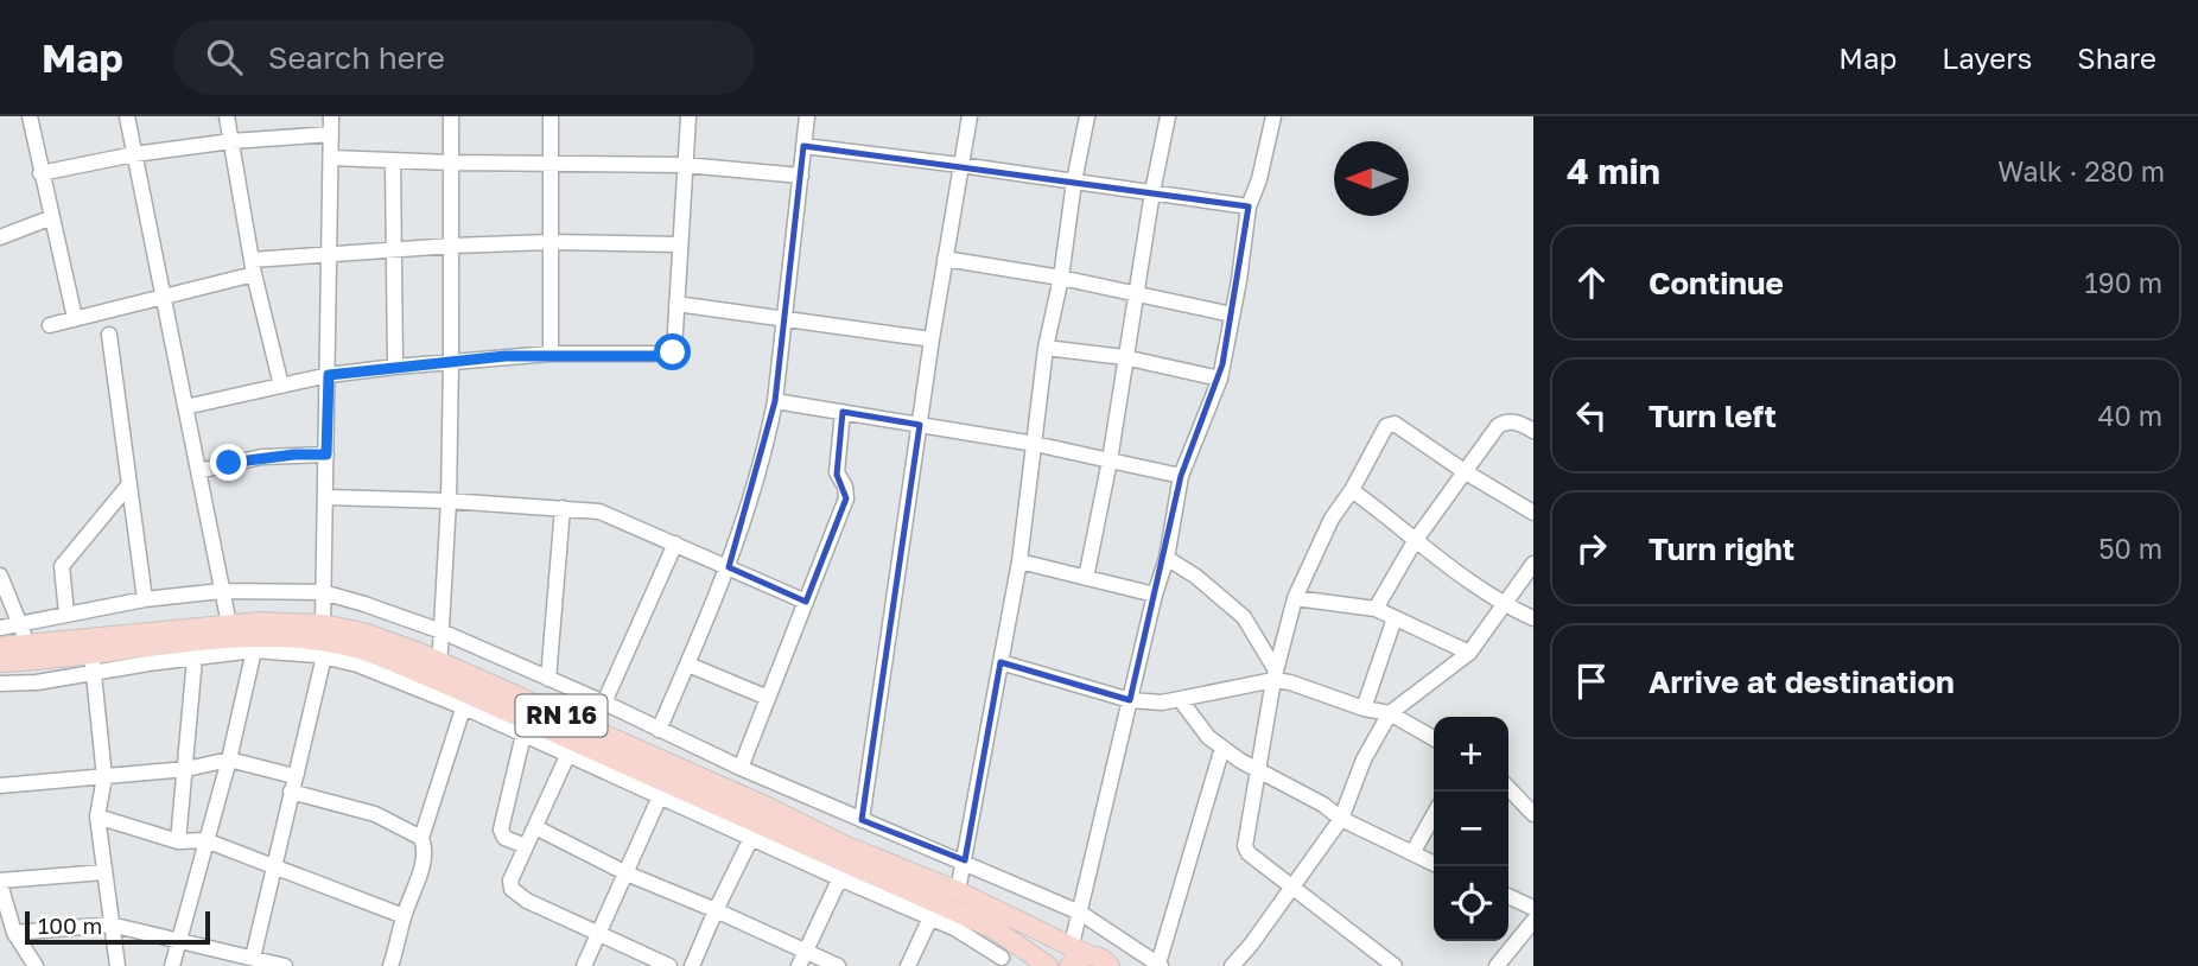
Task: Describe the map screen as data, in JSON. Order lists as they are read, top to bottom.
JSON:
{
  "streets": {
    "main road": ["RN 16"]
  },
  "scale_bar": "100 m",
  "north": "left",
  "page": {
    "header": "Map",
    "search": "Search here",
    "nav": ["Map", "Layers", "Share"],
    "heading": ["4 min", "Walk · 280 m"],
    "list": [
      ["Continue", "190 m"],
      ["Turn left", "40 m"],
      ["Turn right", "50 m"],
      "Arrive at destination"
    ],
    "map_buttons": ["+", "−"],
    "scale": "100 m"
  }
}
